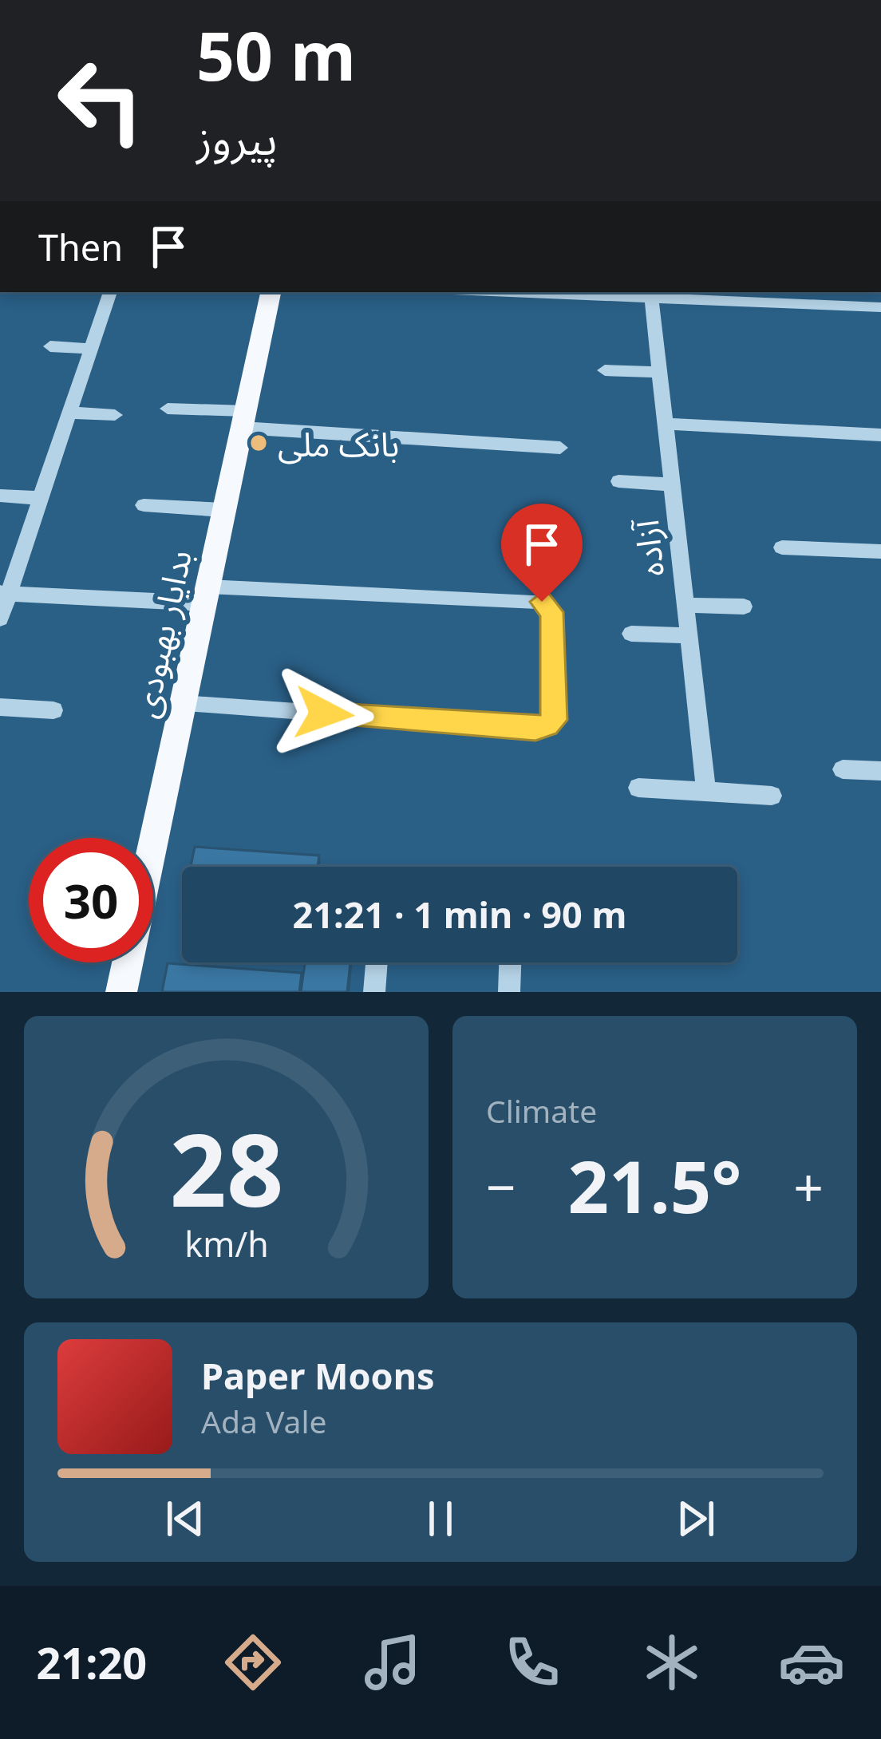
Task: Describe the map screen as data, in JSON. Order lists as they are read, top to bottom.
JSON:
{
  "streets": {
    "main road": ["بدایار بهبودی"],
    "street": ["آزاده"]
  },
  "places": ["بانک ملی"],
  "page": {
    "turn": ["50 m", "پیروز"],
    "then": "Then",
    "limit": "30",
    "trip": "21:21 · 1 min · 90 m",
    "tile": "Climate",
    "heat": ["−", "21.5°", "+"],
    "song": ["Paper Moons", "Ada Vale"],
    "tabs": "21:20",
    "gauge": ["28", "km/h"]
  }
}
